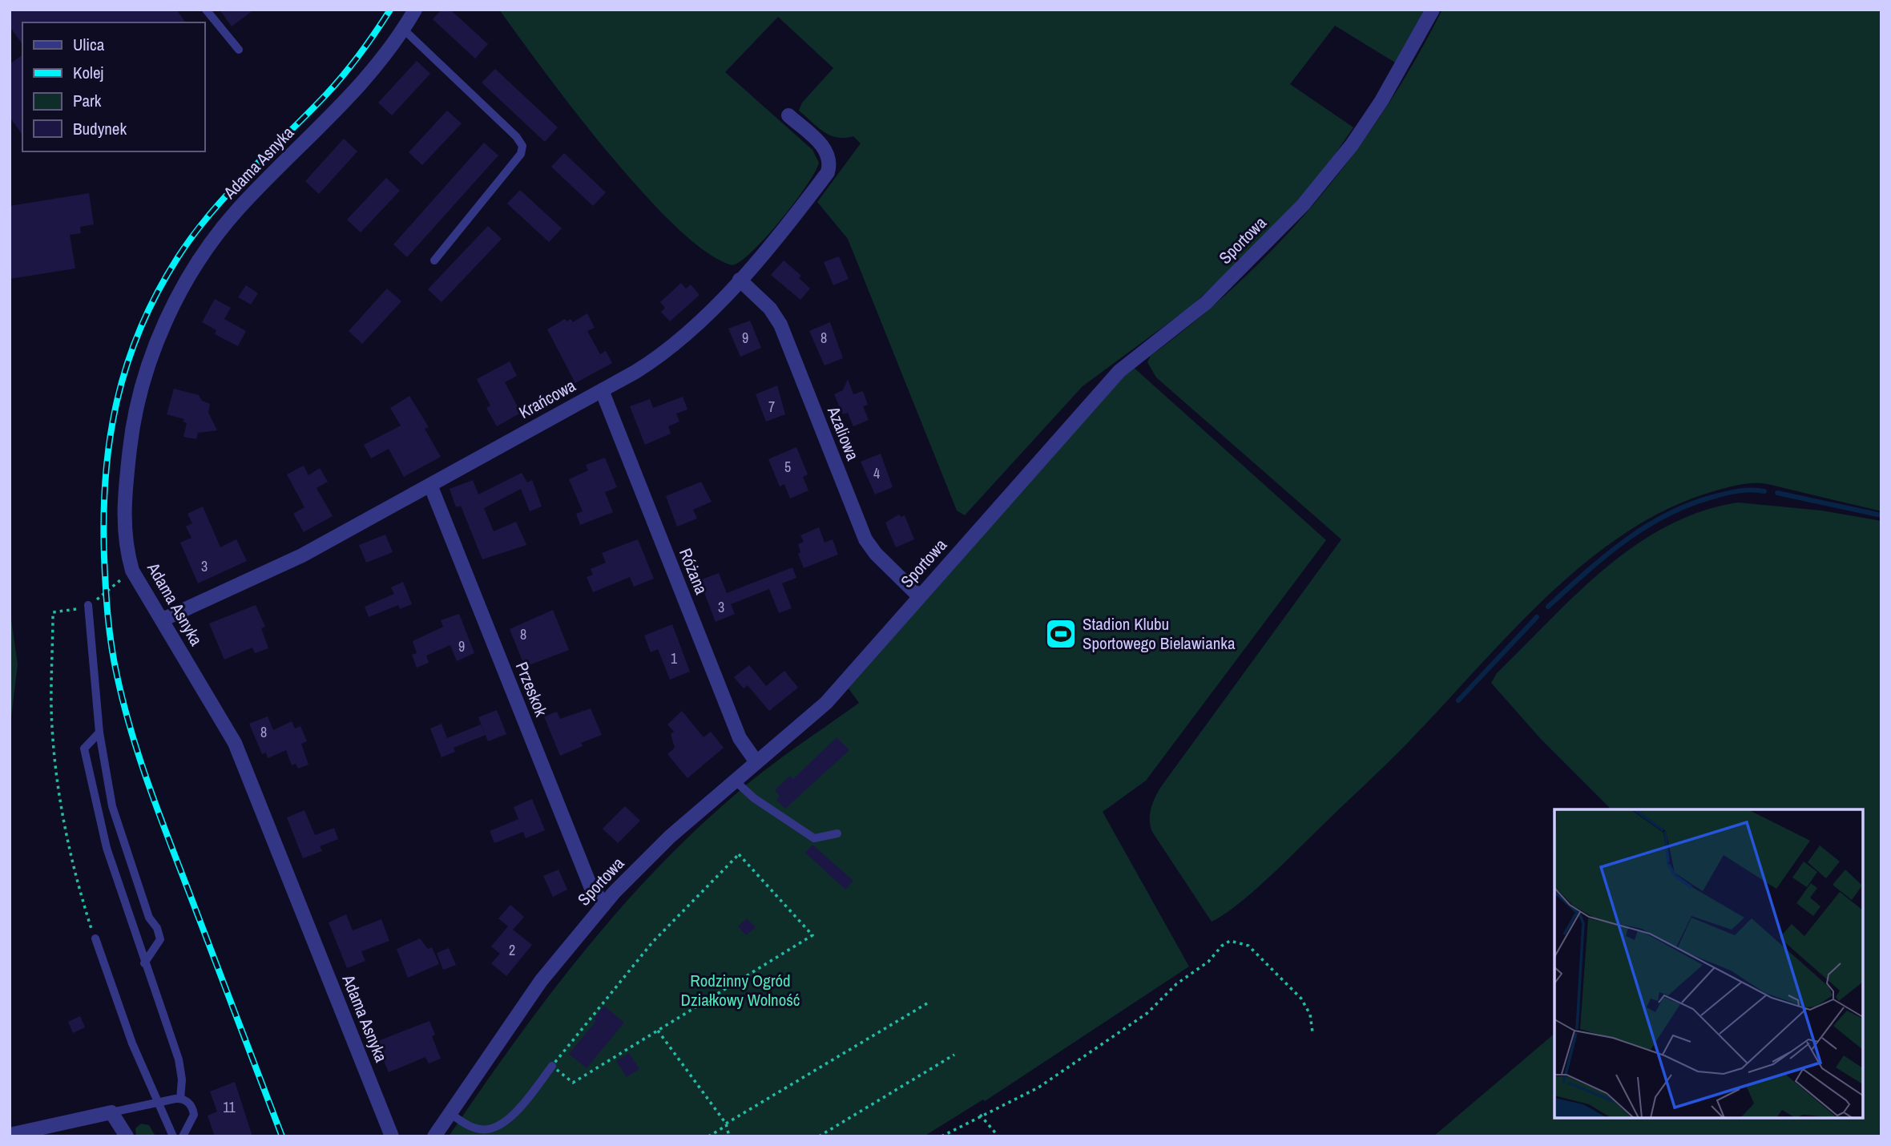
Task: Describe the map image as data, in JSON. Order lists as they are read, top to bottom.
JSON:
{
  "streets": {
    "street": [
      "Adama Asnyka",
      "Sportowa",
      "Krańcowa",
      "Azaliowa",
      "Różana",
      "Przeskok"
    ]
  },
  "crossings": [
    ["Adama Asnyka", "Krańcowa"],
    ["Sportowa", "Azaliowa"],
    ["Sportowa", "Różana"],
    ["Sportowa", "Przeskok"],
    ["Krańcowa", "Azaliowa"],
    ["Krańcowa", "Różana"],
    ["Krańcowa", "Przeskok"]
  ],
  "parks": ["Rodzinny Ogród Działkowy Wolność"],
  "places": {
    "sports": ["Stadion Klubu Sportowego Bielawianka"]
  },
  "house_numbers": [
    "9",
    "8",
    "7",
    "5",
    "4",
    "3",
    "3",
    "8",
    "9",
    "1",
    "8",
    "2",
    "11"
  ],
  "legend": [
    "Ulica",
    "Kolej",
    "Park",
    "Budynek"
  ]
}
